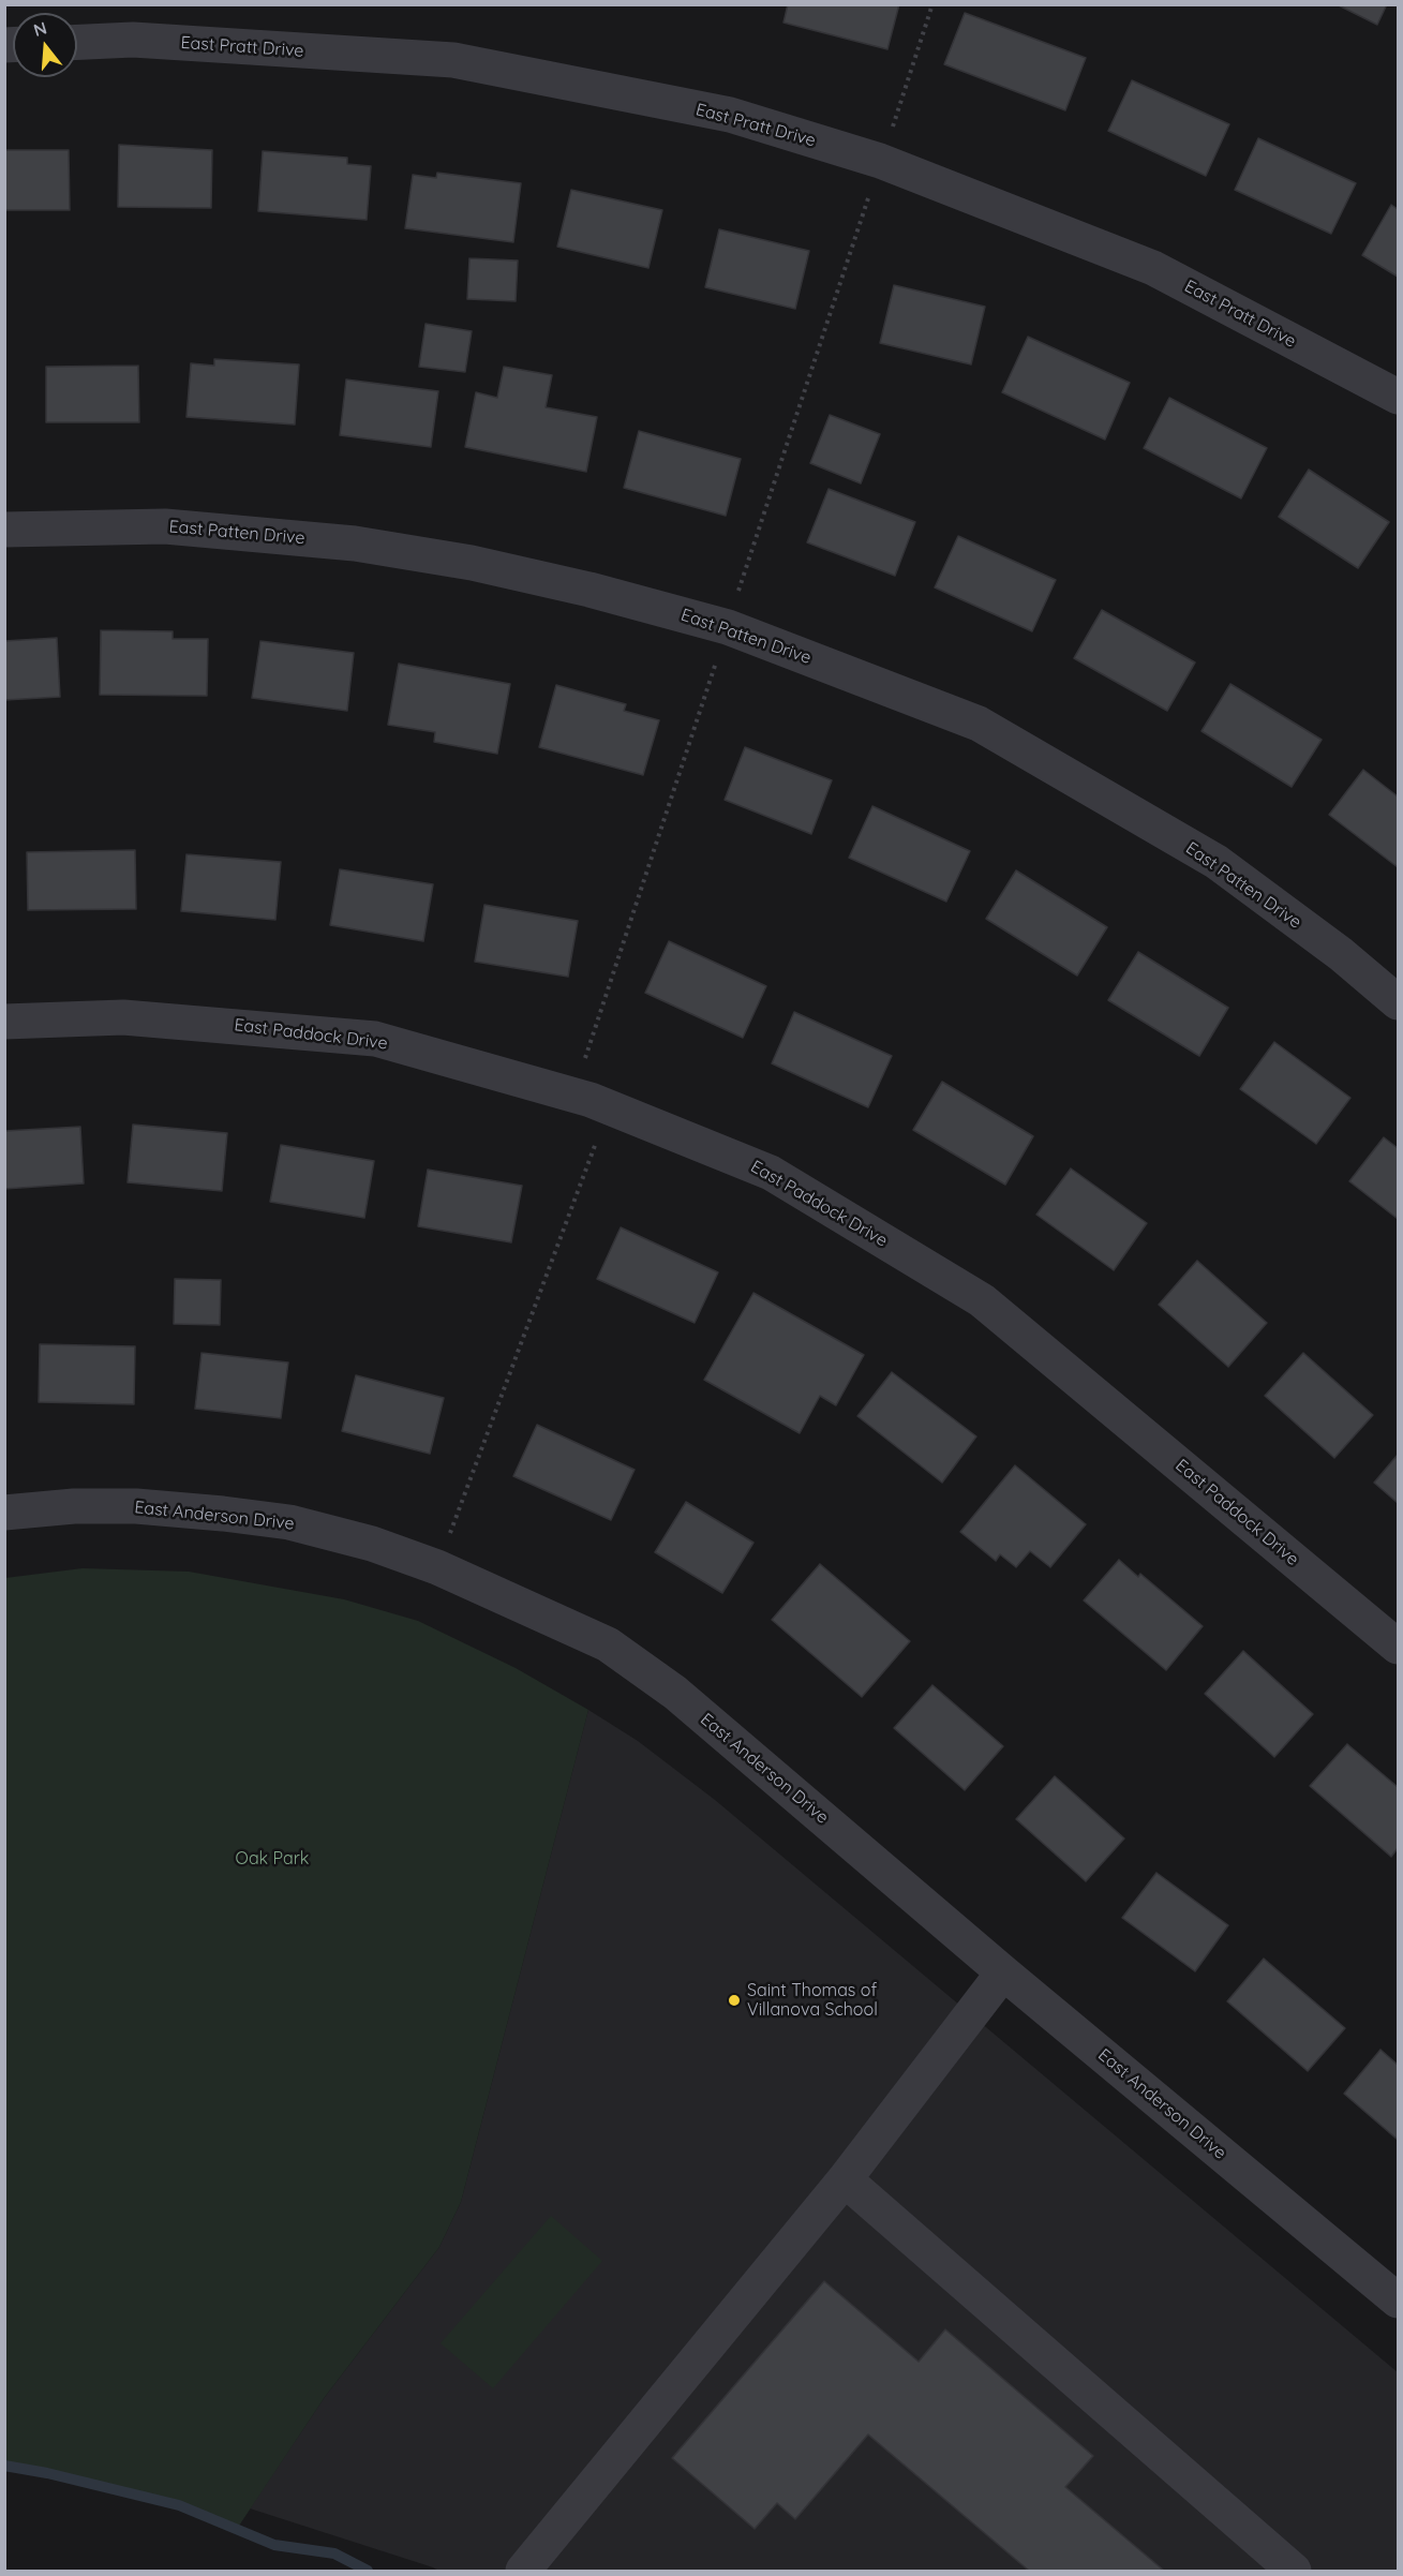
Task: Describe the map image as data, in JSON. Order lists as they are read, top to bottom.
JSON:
{
  "streets": {
    "street": [
      "East Pratt Drive",
      "East Patten Drive",
      "East Paddock Drive",
      "East Anderson Drive"
    ]
  },
  "parks": ["Oak Park"],
  "places": ["Saint Thomas of Villanova School"],
  "north": "top"
}
